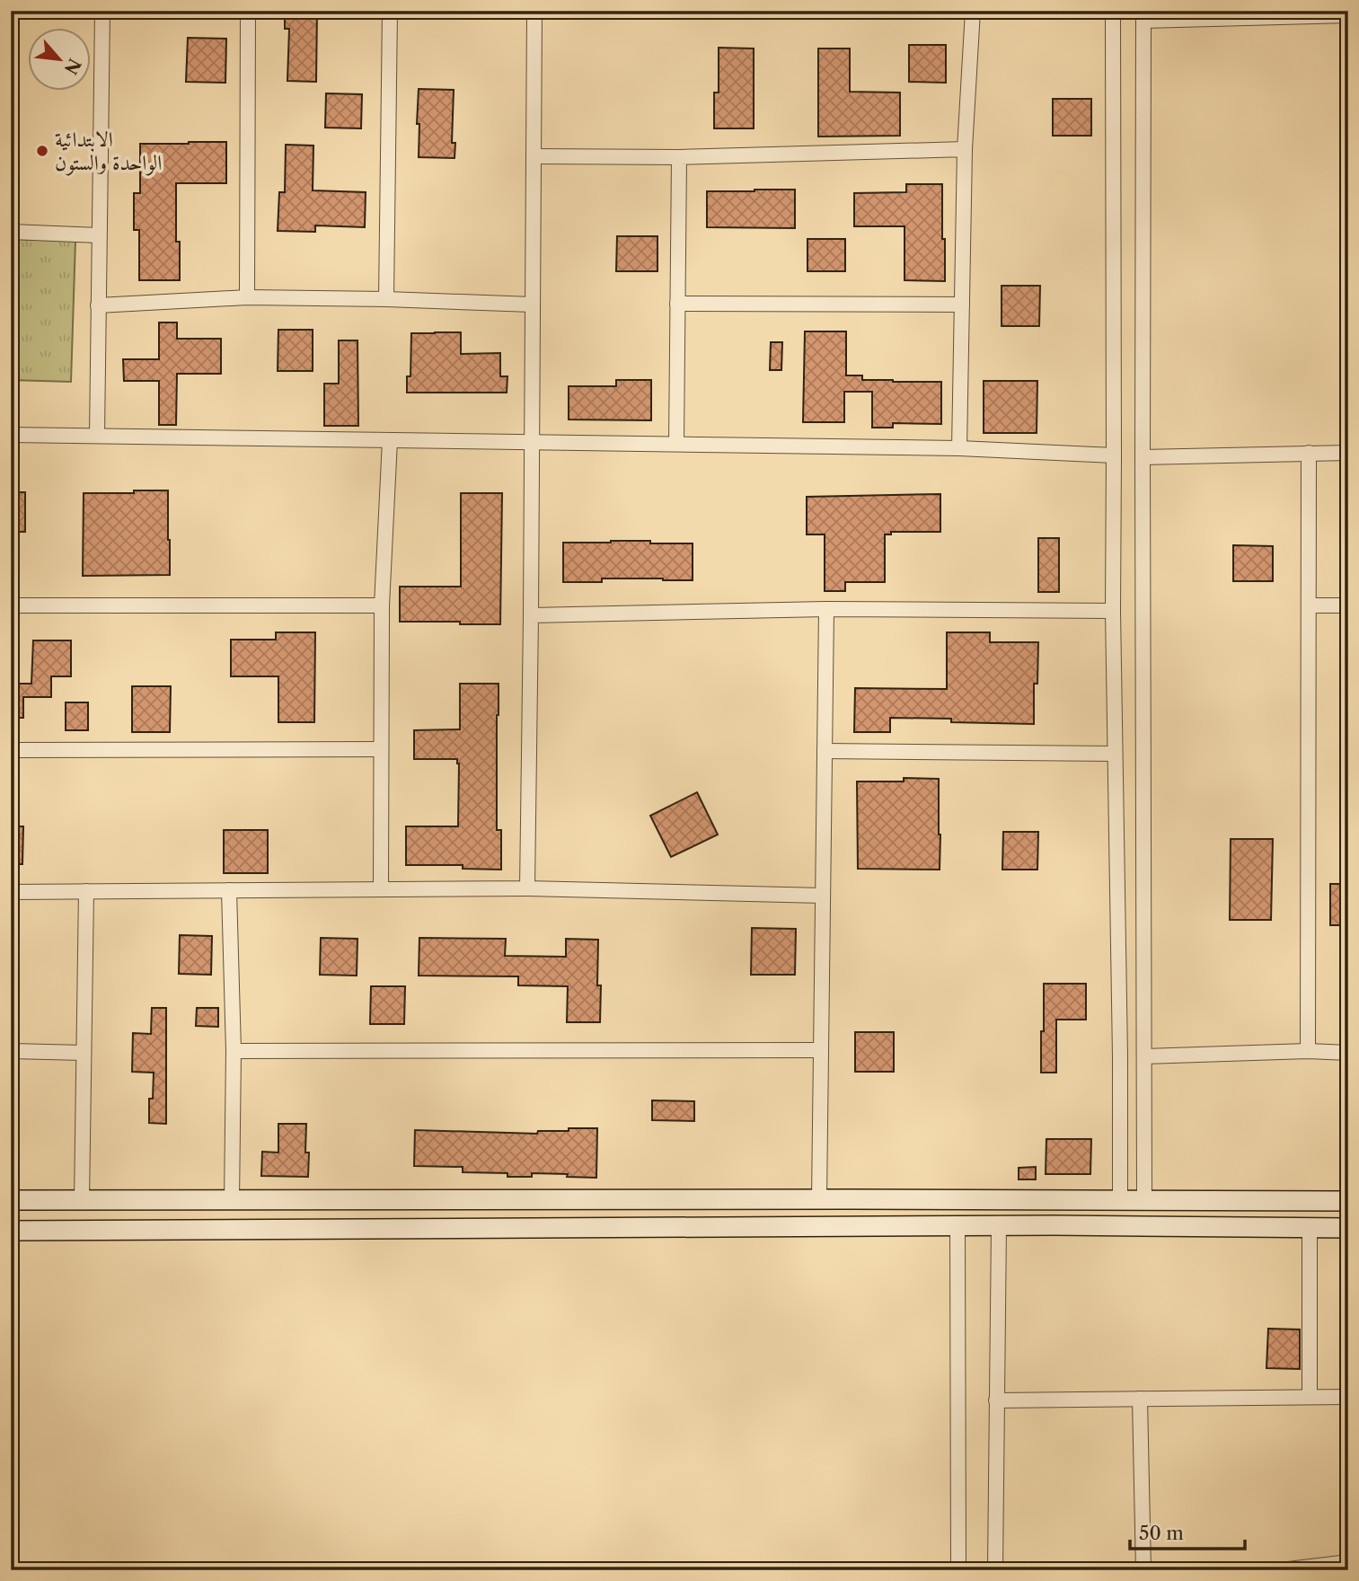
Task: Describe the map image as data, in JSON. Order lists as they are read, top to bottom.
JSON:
{
  "places": ["الابتدائية الواحدة والستون"],
  "scale_bar": "50 m",
  "north": "bottom right"
}
